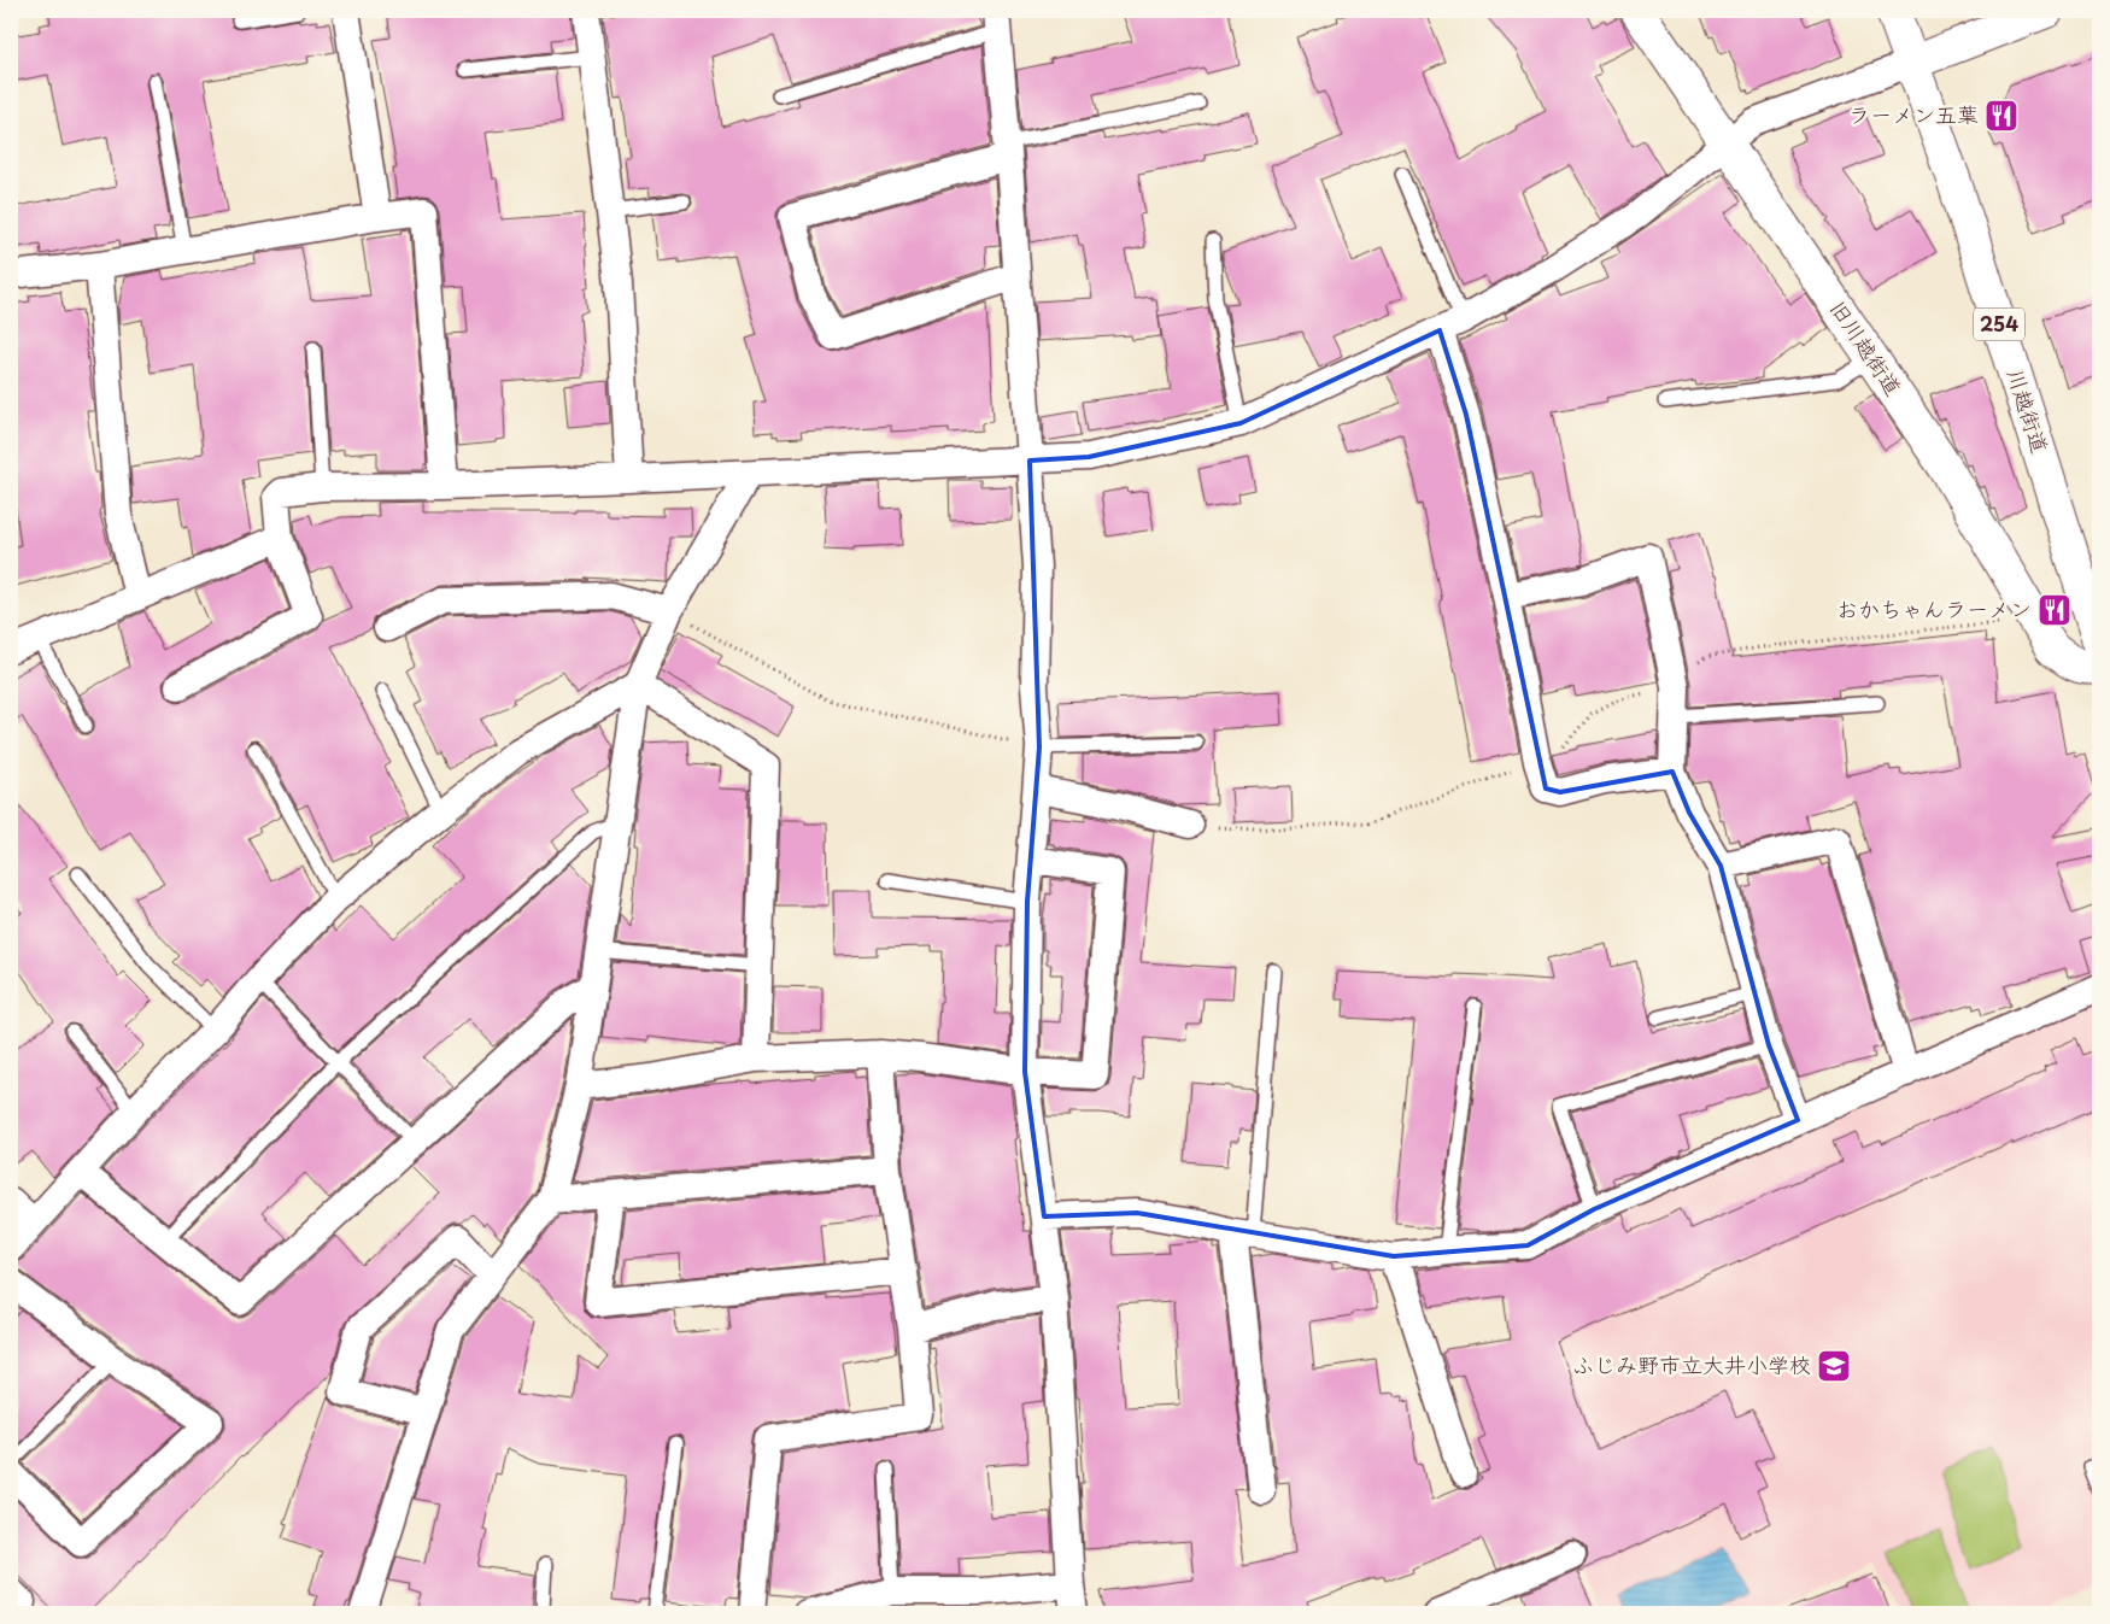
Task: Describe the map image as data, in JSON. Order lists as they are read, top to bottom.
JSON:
{
  "streets": {
    "main road": ["254", "旧川越街道", "川越街道"]
  },
  "places": {
    "restaurant": ["ラーメン五葉", "おかちゃんラーメン"],
    "school or university": ["ふじみ野市立大井小学校"]
  }
}
